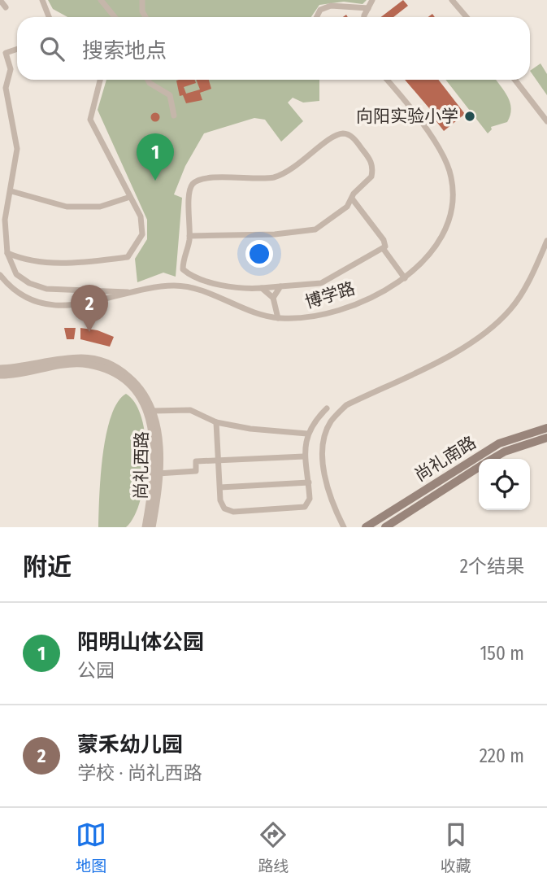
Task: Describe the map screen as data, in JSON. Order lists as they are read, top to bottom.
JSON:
{
  "streets": {
    "main road": ["尚礼南路"],
    "street": ["博学路", "尚礼西路"]
  },
  "places": ["向阳实验小学"],
  "page": {
    "search": "搜索地点",
    "pins": ["1", "2"],
    "heading": ["附近", "2个结果"],
    "list": [
      {
        "mark": "1",
        "name": "阳明山体公园",
        "note": "公园",
        "value": "150 m"
      },
      {
        "mark": "2",
        "name": "蒙禾幼儿园",
        "note": "学校 · 尚礼西路",
        "value": "220 m"
      }
    ],
    "nav": ["地图", "路线", "收藏"]
  }
}
